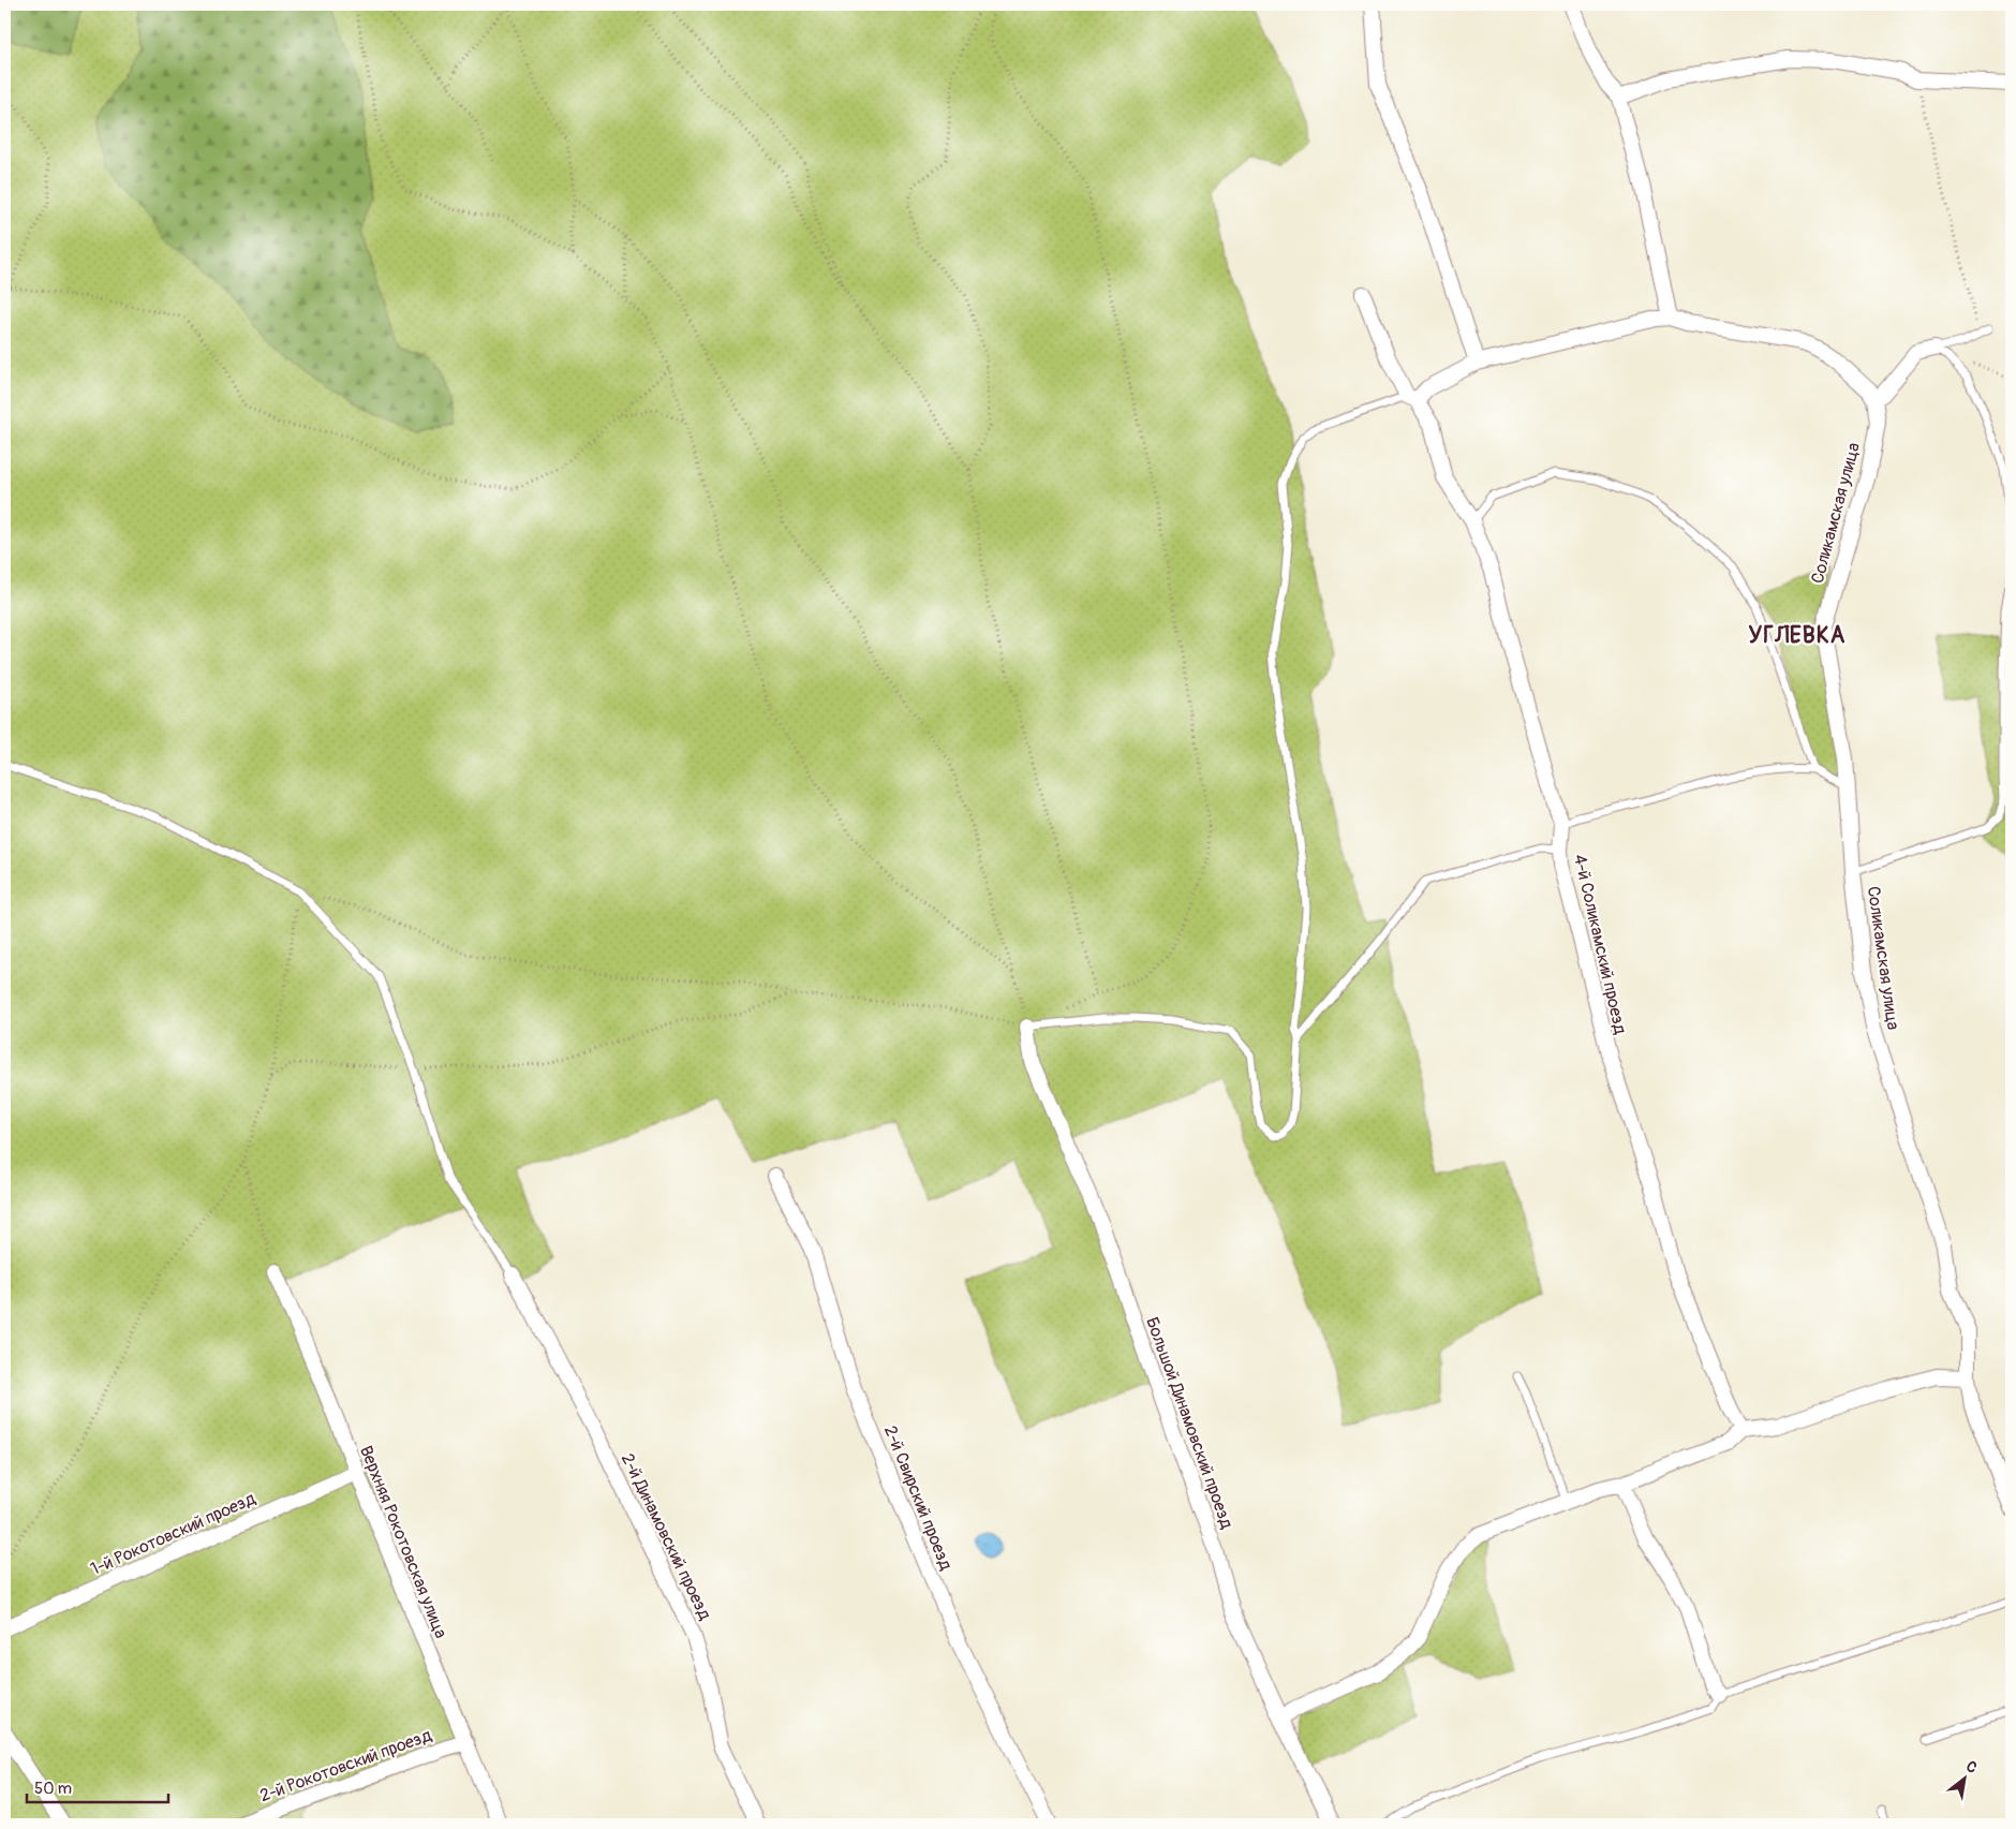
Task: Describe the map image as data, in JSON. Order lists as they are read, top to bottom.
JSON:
{
  "streets": {
    "street": [
      "Соликамская улица",
      "4-й Соликамский проезд",
      "Большой Динамовский проезд",
      "2-й Свирский проезд",
      "1-й Рокотовский проезд",
      "2-й Динамовский проезд",
      "Верхняя Рокотовская улица",
      "2-й Рокотовский проезд"
    ]
  },
  "crossings": [
    ["1-й Рокотовский проезд", "Верхняя Рокотовская улица"],
    ["Верхняя Рокотовская улица", "2-й Рокотовский проезд"]
  ],
  "districts": ["УГЛЕВКА"],
  "scale_bar": "50 m",
  "north": "top right"
}
